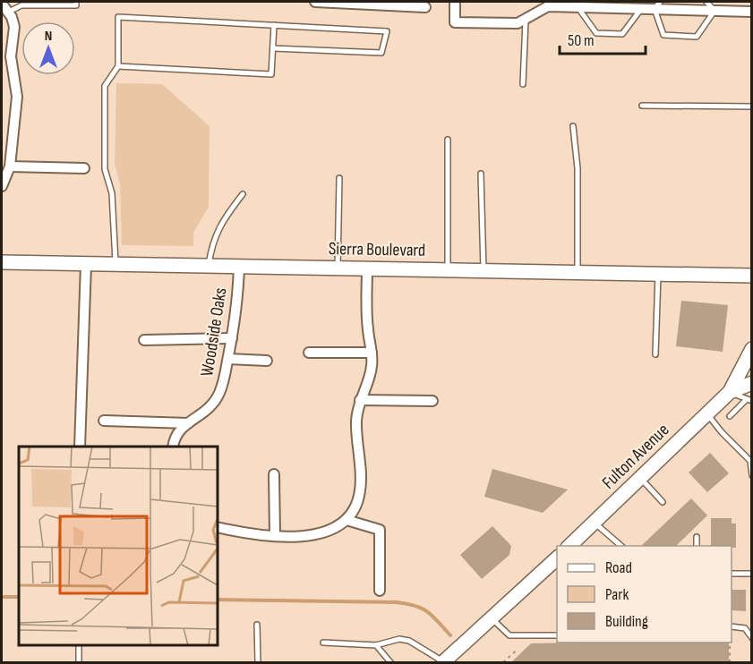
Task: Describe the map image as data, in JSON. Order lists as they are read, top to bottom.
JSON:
{
  "streets": {
    "street": ["Sierra Boulevard", "Woodside Oaks", "Fulton Avenue"]
  },
  "crossings": [
    ["Sierra Boulevard", "Woodside Oaks"]
  ],
  "legend": ["Road", "Park", "Building"],
  "scale_bar": "50 m",
  "north": "top"
}
